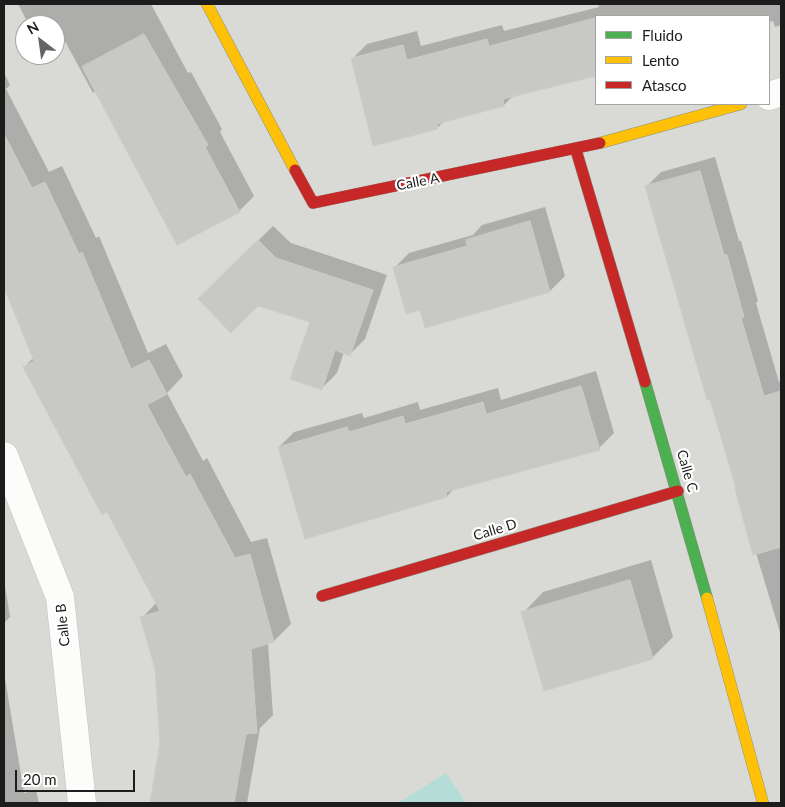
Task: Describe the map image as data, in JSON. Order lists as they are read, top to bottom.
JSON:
{
  "streets": {
    "street": [
      "Calle A",
      "Calle C",
      "Calle D",
      "Calle B"
    ]
  },
  "crossings": [
    ["Calle A", "Calle C"],
    ["Calle C", "Calle D"]
  ],
  "legend": ["Fluido", "Lento", "Atasco"],
  "scale_bar": "20 m",
  "north": "top left"
}
